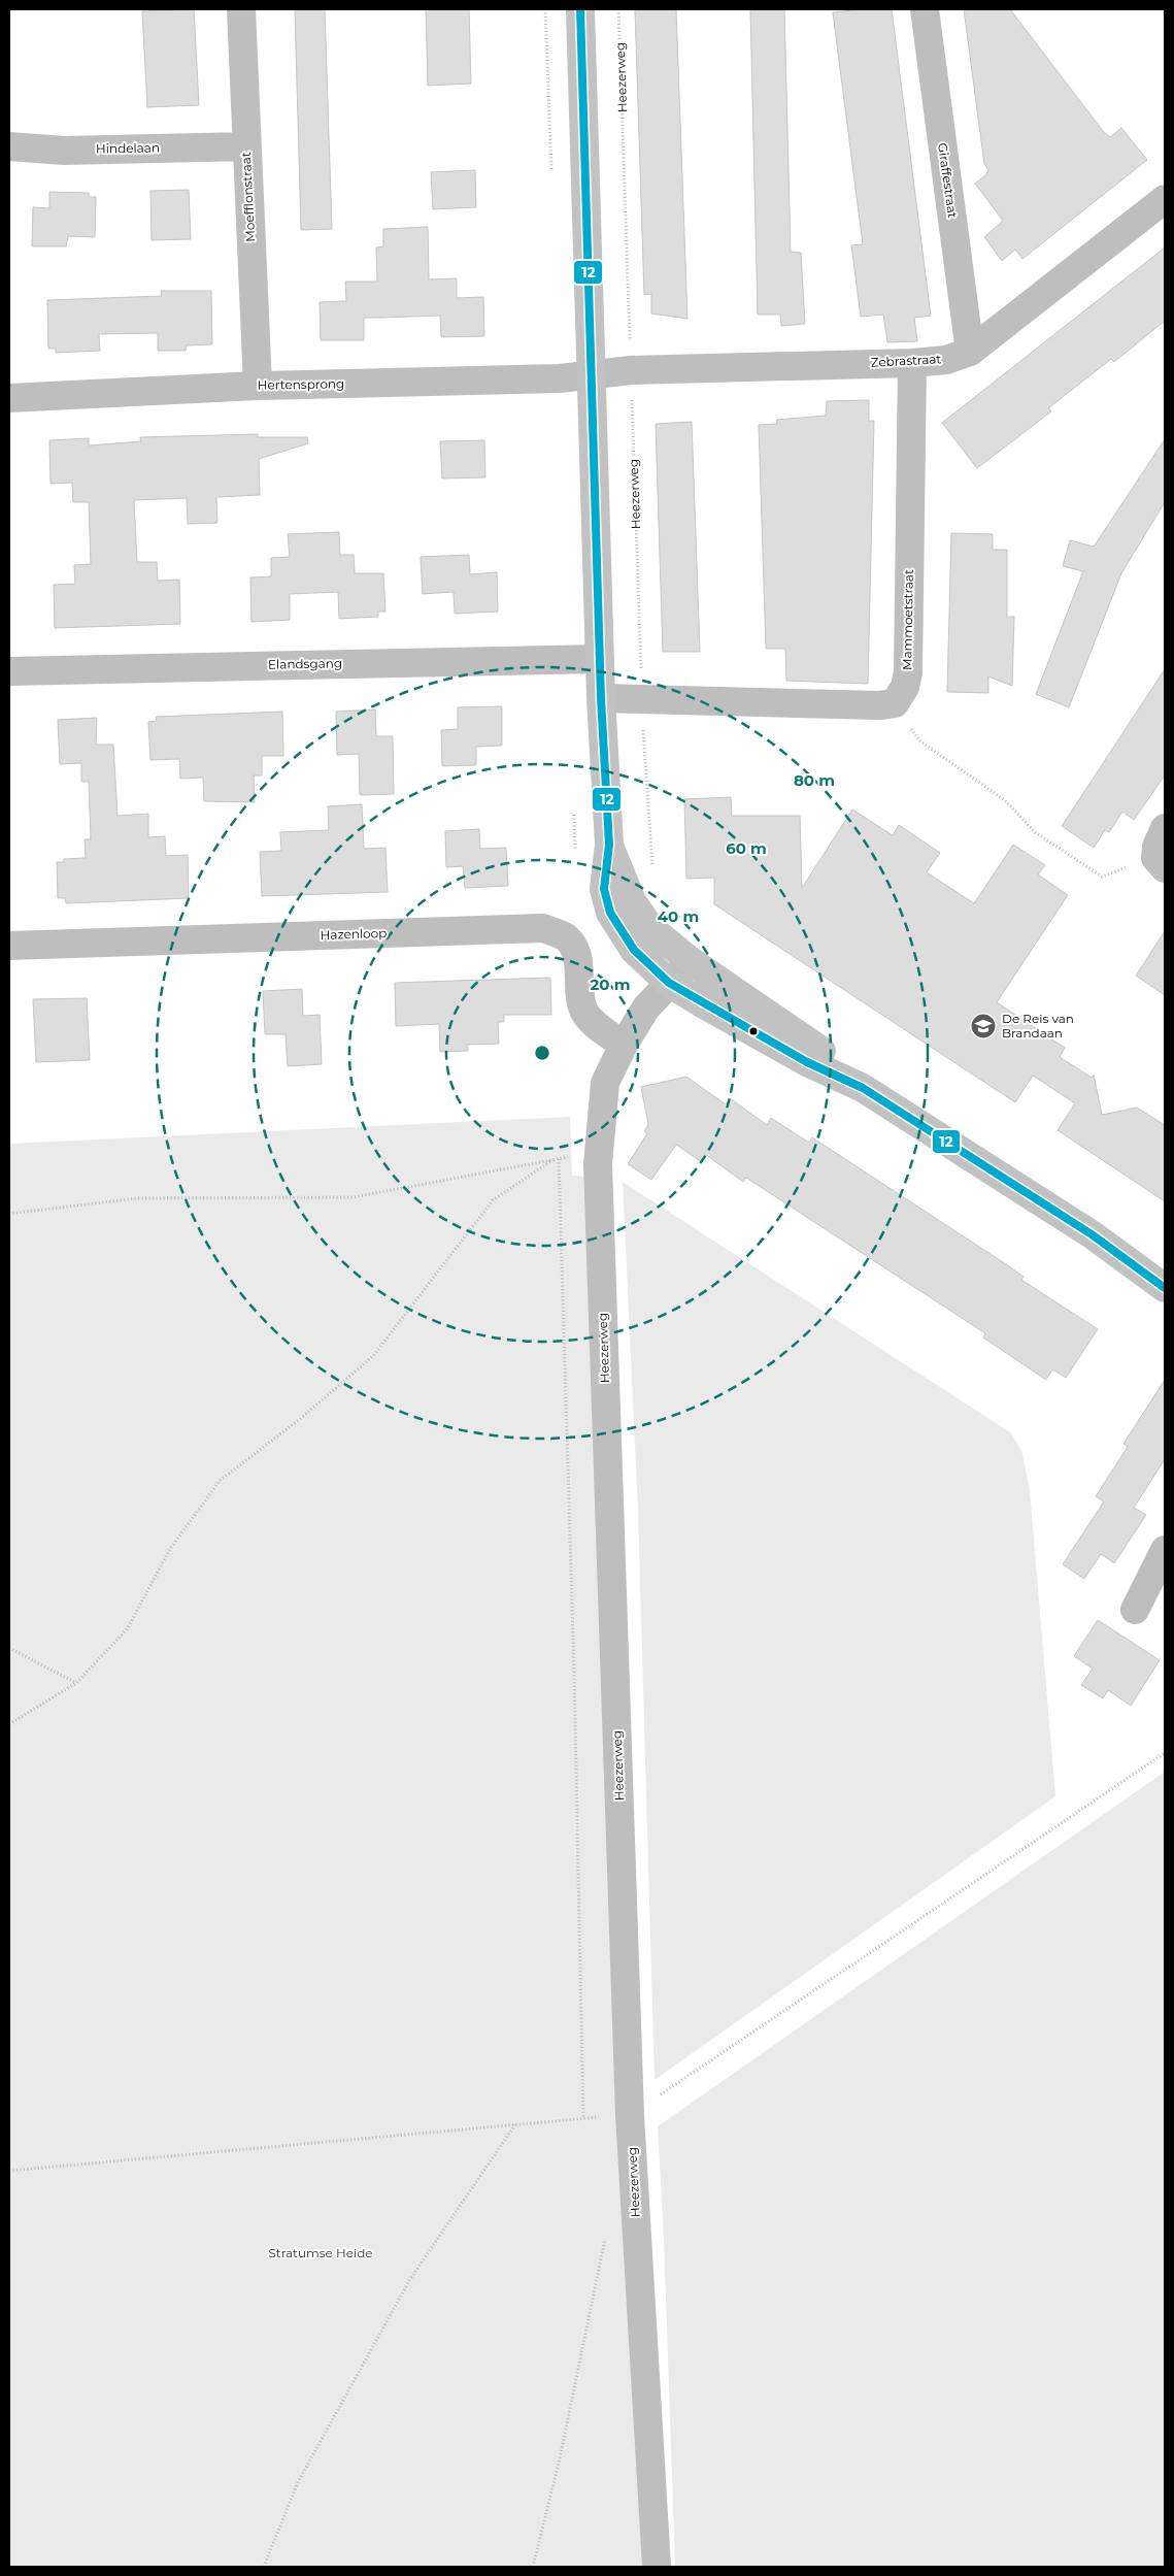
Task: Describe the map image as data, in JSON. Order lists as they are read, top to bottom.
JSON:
{
  "streets": {
    "street": [
      "Heezerweg",
      "Hindelaan",
      "Giraffestraat",
      "Moefflonstraat",
      "Zebrastraat",
      "Hertensprong",
      "Mammoetstraat",
      "Elandsgang",
      "Hazenloop"
    ]
  },
  "crossings": [
    ["Heezerweg", "Zebrastraat"],
    ["Heezerweg", "Hazenloop"],
    ["Hindelaan", "Moefflonstraat"],
    ["Giraffestraat", "Zebrastraat"],
    ["Moefflonstraat", "Hertensprong"],
    ["Zebrastraat", "Hertensprong"],
    ["Zebrastraat", "Mammoetstraat"]
  ],
  "parks": ["Stratumse Heide"],
  "places": {
    "school or university": ["De Reis van Brandaan"]
  },
  "lines": ["transit line 12"],
  "rings": [
    "80 m",
    "60 m",
    "40 m",
    "20 m"
  ]
}
